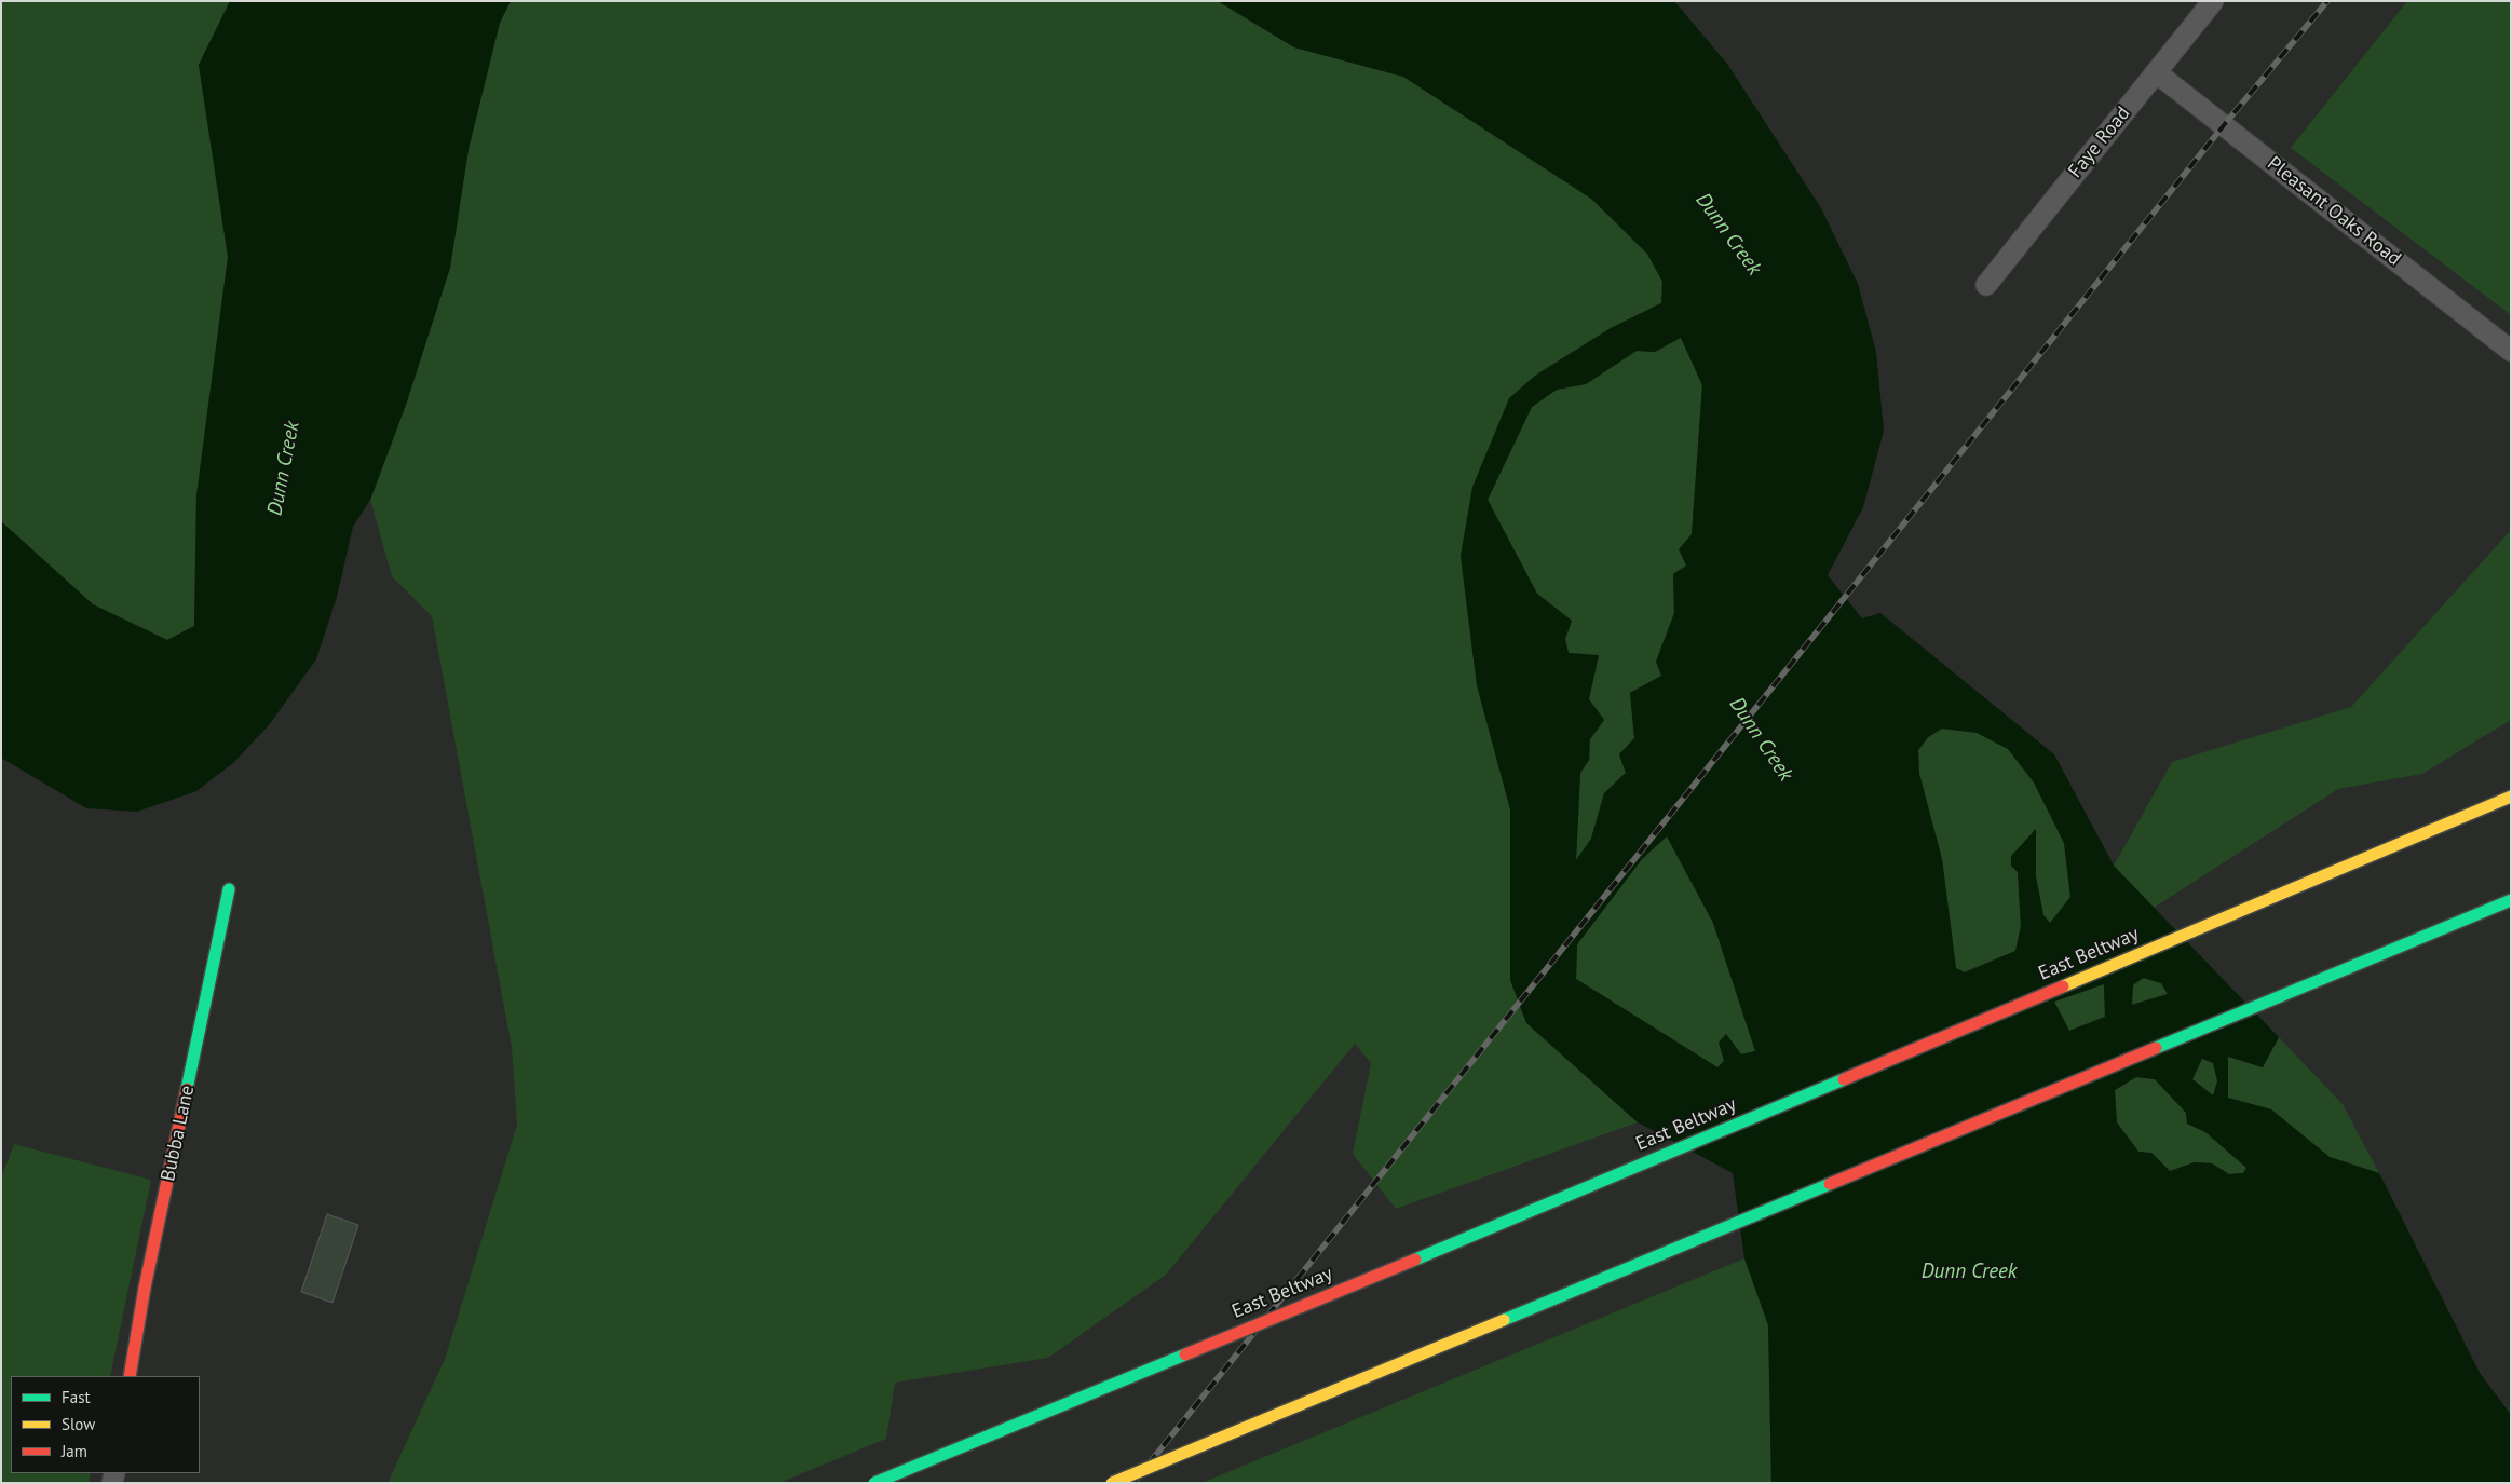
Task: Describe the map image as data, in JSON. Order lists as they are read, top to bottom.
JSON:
{
  "streets": {
    "main road": ["East Beltway", "Bubba Lane"],
    "street": ["Faye Road", "Pleasant Oaks Road"]
  },
  "crossings": [
    ["Faye Road", "Pleasant Oaks Road"]
  ],
  "water": ["Dunn Creek"],
  "legend": ["Fast", "Slow", "Jam"]
}
